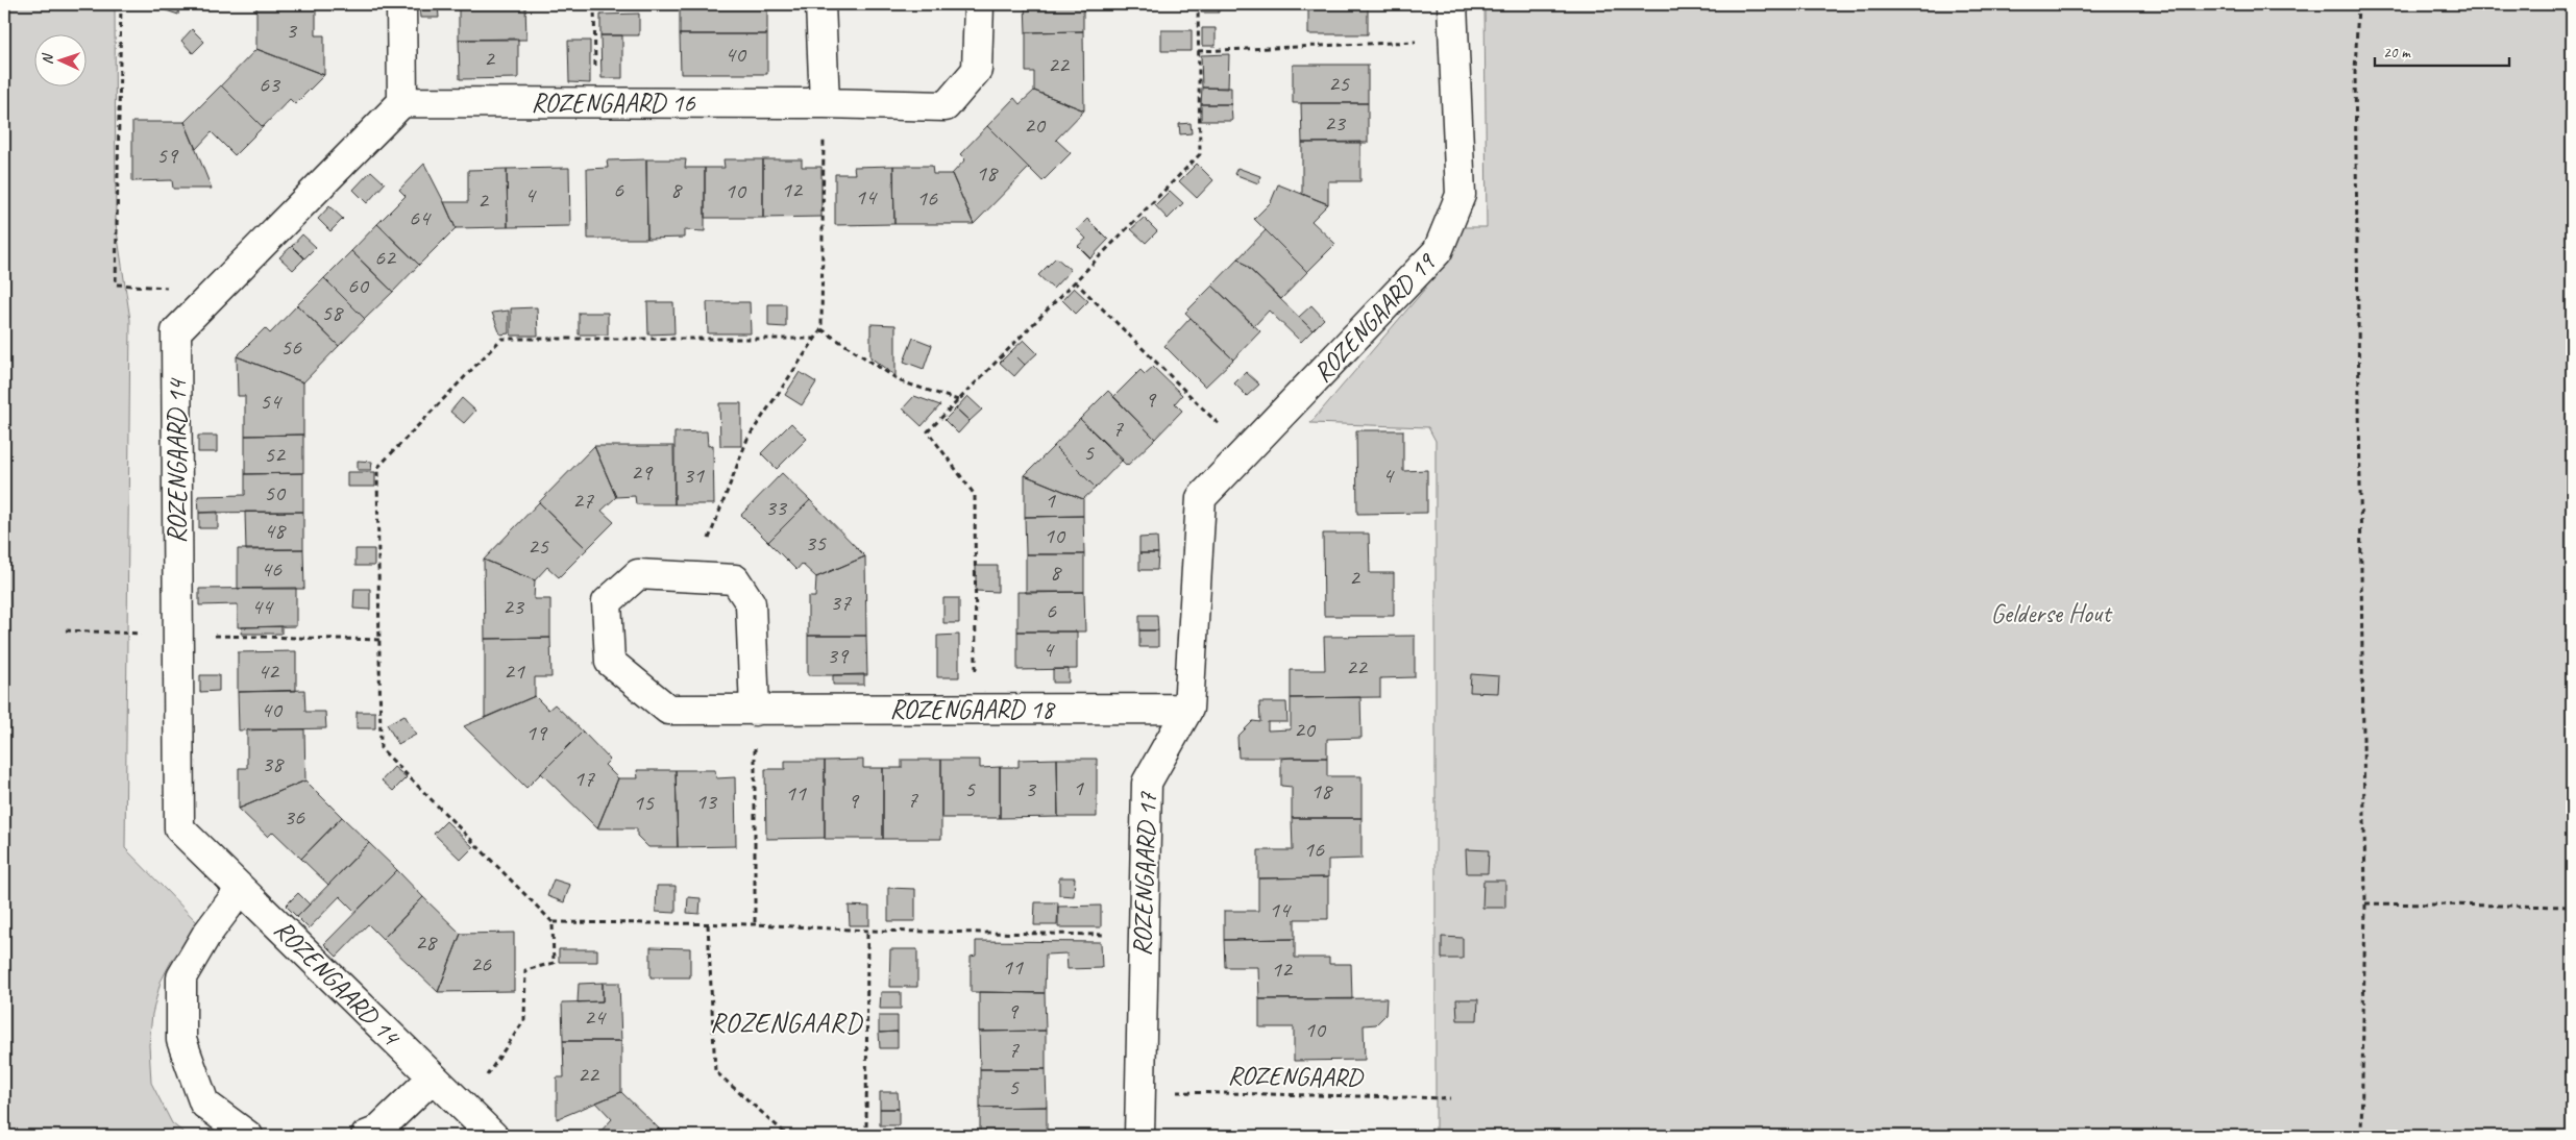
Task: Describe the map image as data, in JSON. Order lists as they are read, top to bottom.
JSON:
{
  "streets": {
    "street": [
      "ROZENGAARD 16",
      "ROZENGAARD 19",
      "ROZENGAARD 14",
      "ROZENGAARD 18",
      "ROZENGAARD 17"
    ],
    "path": ["ROZENGAARD"]
  },
  "crossings": [
    ["ROZENGAARD 16", "ROZENGAARD 14"],
    ["ROZENGAARD 19", "ROZENGAARD 17"],
    ["ROZENGAARD 18", "ROZENGAARD 17"],
    ["ROZENGAARD 17", "ROZENGAARD"]
  ],
  "districts": ["ROZENGAARD"],
  "parks": ["Gelderse Hout"],
  "house_numbers": [
    "3",
    "40",
    "2",
    "22",
    "25",
    "63",
    "23",
    "20",
    "59",
    "18",
    "6",
    "8",
    "12",
    "10",
    "4",
    "14",
    "16",
    "2",
    "64",
    "62",
    "60",
    "58",
    "56",
    "9",
    "54",
    "7",
    "5",
    "52",
    "29",
    "31",
    "4",
    "50",
    "27",
    "1",
    "33",
    "48",
    "10",
    "35",
    "25",
    "46",
    "8",
    "2",
    "37",
    "44",
    "23",
    "6",
    "4",
    "39",
    "22",
    "42",
    "21",
    "40",
    "20",
    "19",
    "38",
    "17",
    "1",
    "5",
    "3",
    "18",
    "11",
    "7",
    "9",
    "13",
    "15",
    "36",
    "16",
    "14",
    "28",
    "26",
    "11",
    "12",
    "9",
    "24",
    "10",
    "7",
    "22",
    "5"
  ],
  "scale_bar": "20 m",
  "north": "left"
}
